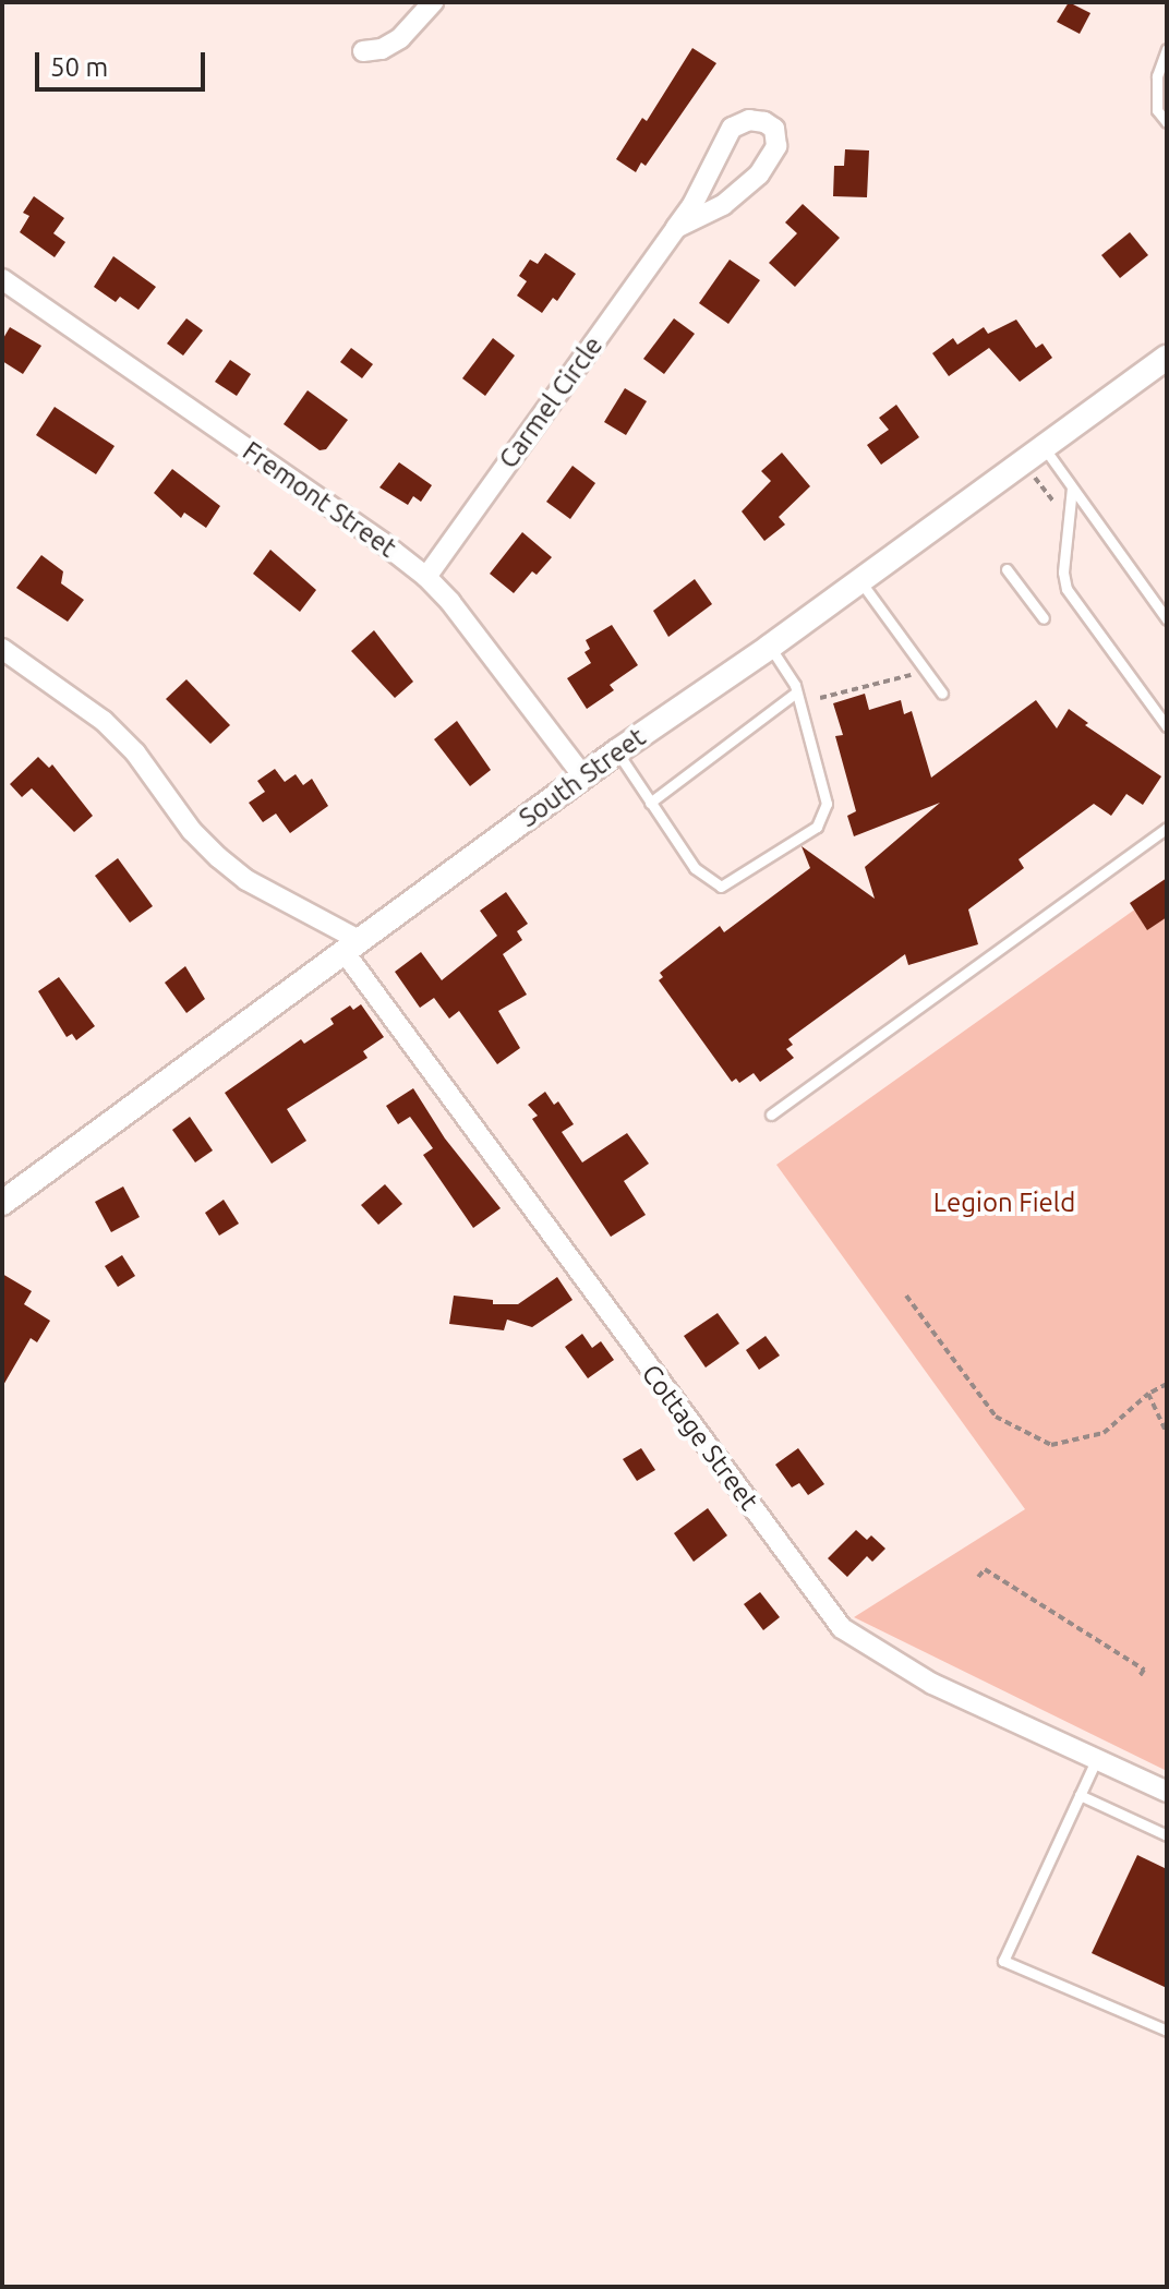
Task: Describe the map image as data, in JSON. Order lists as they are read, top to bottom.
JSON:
{
  "streets": {
    "street": [
      "Carmel Circle",
      "Fremont Street",
      "South Street",
      "Cottage Street"
    ]
  },
  "crossings": [
    ["Carmel Circle", "Fremont Street"],
    ["Fremont Street", "South Street"],
    ["South Street", "Cottage Street"]
  ],
  "parks": ["Legion Field"],
  "scale_bar": "50 m"
}
